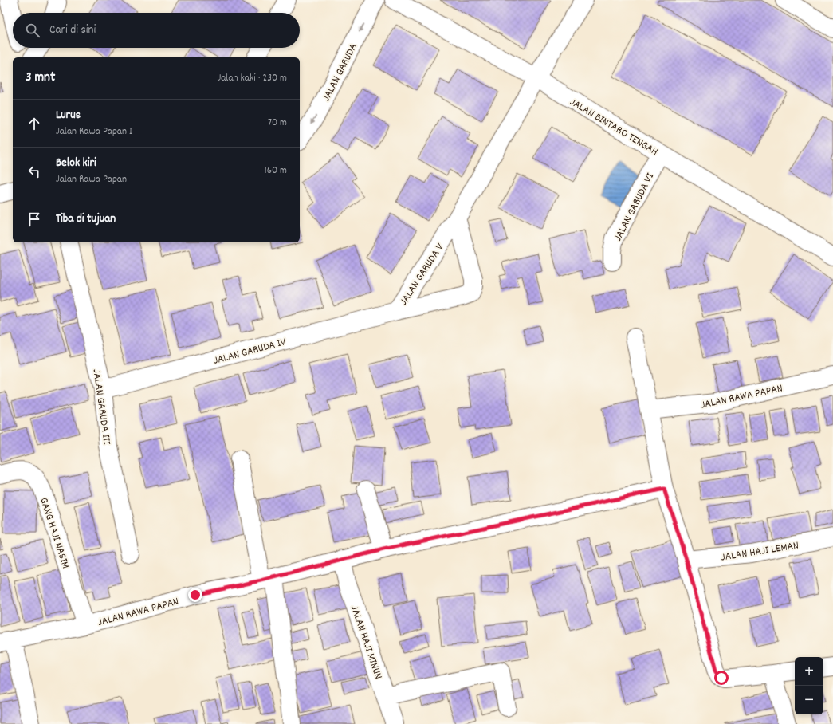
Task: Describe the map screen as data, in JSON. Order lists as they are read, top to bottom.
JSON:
{
  "streets": {
    "street": [
      "JALAN GARUDA",
      "JALAN BINTARO TENGAH",
      "JALAN GARUDA VI",
      "JALAN GARUDA V",
      "JALAN GARUDA IV",
      "JALAN RAWA PAPAN",
      "JALAN GARUDA III",
      "GANG HAJI NASIM",
      "JALAN HAJI LEMAN",
      "JALAN HAJI MINUN"
    ]
  },
  "crossings": [
    ["JALAN BINTARO TENGAH", "JALAN GARUDA VI"],
    ["JALAN BINTARO TENGAH", "JALAN GARUDA V"],
    ["JALAN GARUDA V", "JALAN GARUDA IV"],
    ["JALAN GARUDA IV", "JALAN GARUDA III"],
    ["JALAN RAWA PAPAN", "GANG HAJI NASIM"],
    ["JALAN RAWA PAPAN", "JALAN HAJI MINUN"]
  ],
  "one_way": ["JALAN GARUDA"],
  "page": {
    "search": "Cari di sini",
    "heading": ["3 mnt", "Jalan kaki · 230 m"],
    "list": [
      ["Lurus", "Jalan Rawa Papan I", "70 m"],
      ["Belok kiri", "Jalan Rawa Papan", "160 m"],
      "Tiba di tujuan"
    ],
    "map_buttons": ["+", "−"]
  }
}
